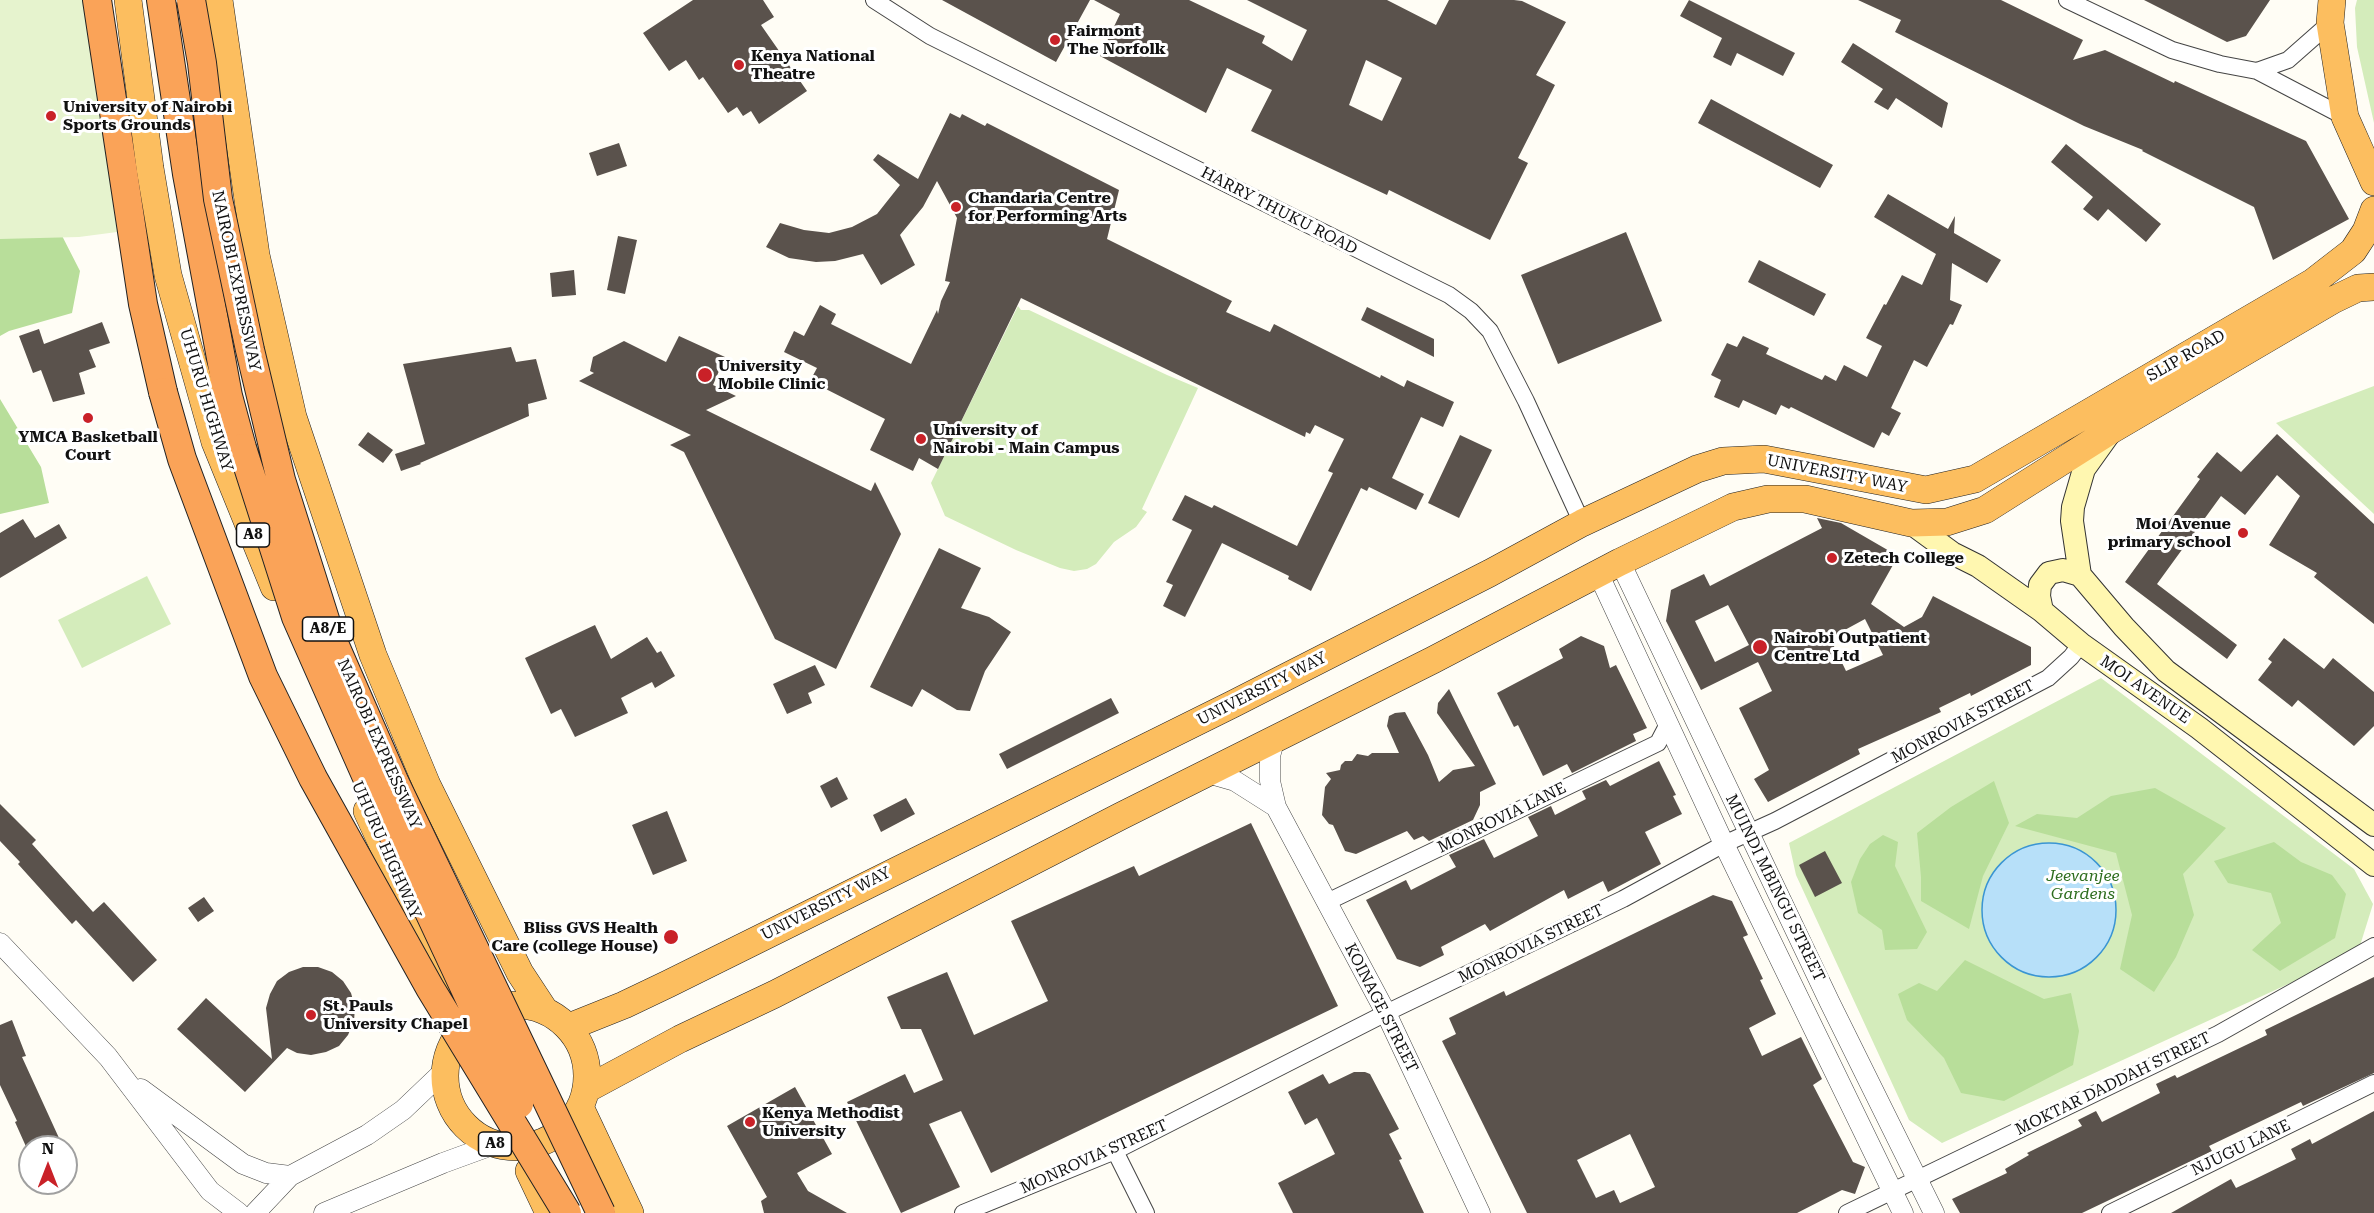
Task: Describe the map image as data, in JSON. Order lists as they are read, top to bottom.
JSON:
{
  "streets": {
    "highway": [
      "NAIROBI EXPRESSWAY",
      "SLIP ROAD",
      "UHURU HIGHWAY",
      "UNIVERSITY WAY",
      "A8",
      "A8/E"
    ],
    "main road": ["MOI AVENUE"],
    "street": [
      "HARRY THUKU ROAD",
      "MONROVIA STREET",
      "MONROVIA LANE",
      "MUINDI MBINGU STREET",
      "KOINAGE STREET",
      "MOKTAR DADDAH STREET",
      "NJUGU LANE"
    ]
  },
  "crossings": [
    ["HARRY THUKU ROAD", "UNIVERSITY WAY"],
    ["SLIP ROAD", "UNIVERSITY WAY"],
    ["SLIP ROAD", "MOI AVENUE"],
    ["UHURU HIGHWAY", "UNIVERSITY WAY"],
    ["UHURU HIGHWAY", "A8"],
    ["UNIVERSITY WAY", "A8"],
    ["UNIVERSITY WAY", "MOI AVENUE"],
    ["UNIVERSITY WAY", "MUINDI MBINGU STREET"],
    ["UNIVERSITY WAY", "KOINAGE STREET"],
    ["MOI AVENUE", "MONROVIA STREET"],
    ["MONROVIA STREET", "MUINDI MBINGU STREET"],
    ["MONROVIA STREET", "KOINAGE STREET"],
    ["MONROVIA LANE", "MUINDI MBINGU STREET"],
    ["MONROVIA LANE", "KOINAGE STREET"],
    ["MUINDI MBINGU STREET", "MOKTAR DADDAH STREET"]
  ],
  "parks": ["Jeevanjee Gardens"],
  "places": [
    "Fairmont The Norfolk",
    "Kenya National Theatre",
    "University of Nairobi Sports Grounds",
    "Chandaria Centre for Performing Arts",
    "University Mobile Clinic",
    "YMCA Basketball Court",
    "University of Nairobi - Main Campus",
    "Moi Avenue primary school",
    "Zetech College",
    "Nairobi Outpatient Centre Ltd",
    "Bliss GVS Health Care (college House)",
    "St. Pauls University Chapel",
    "Kenya Methodist University"
  ],
  "north": "top"
}
